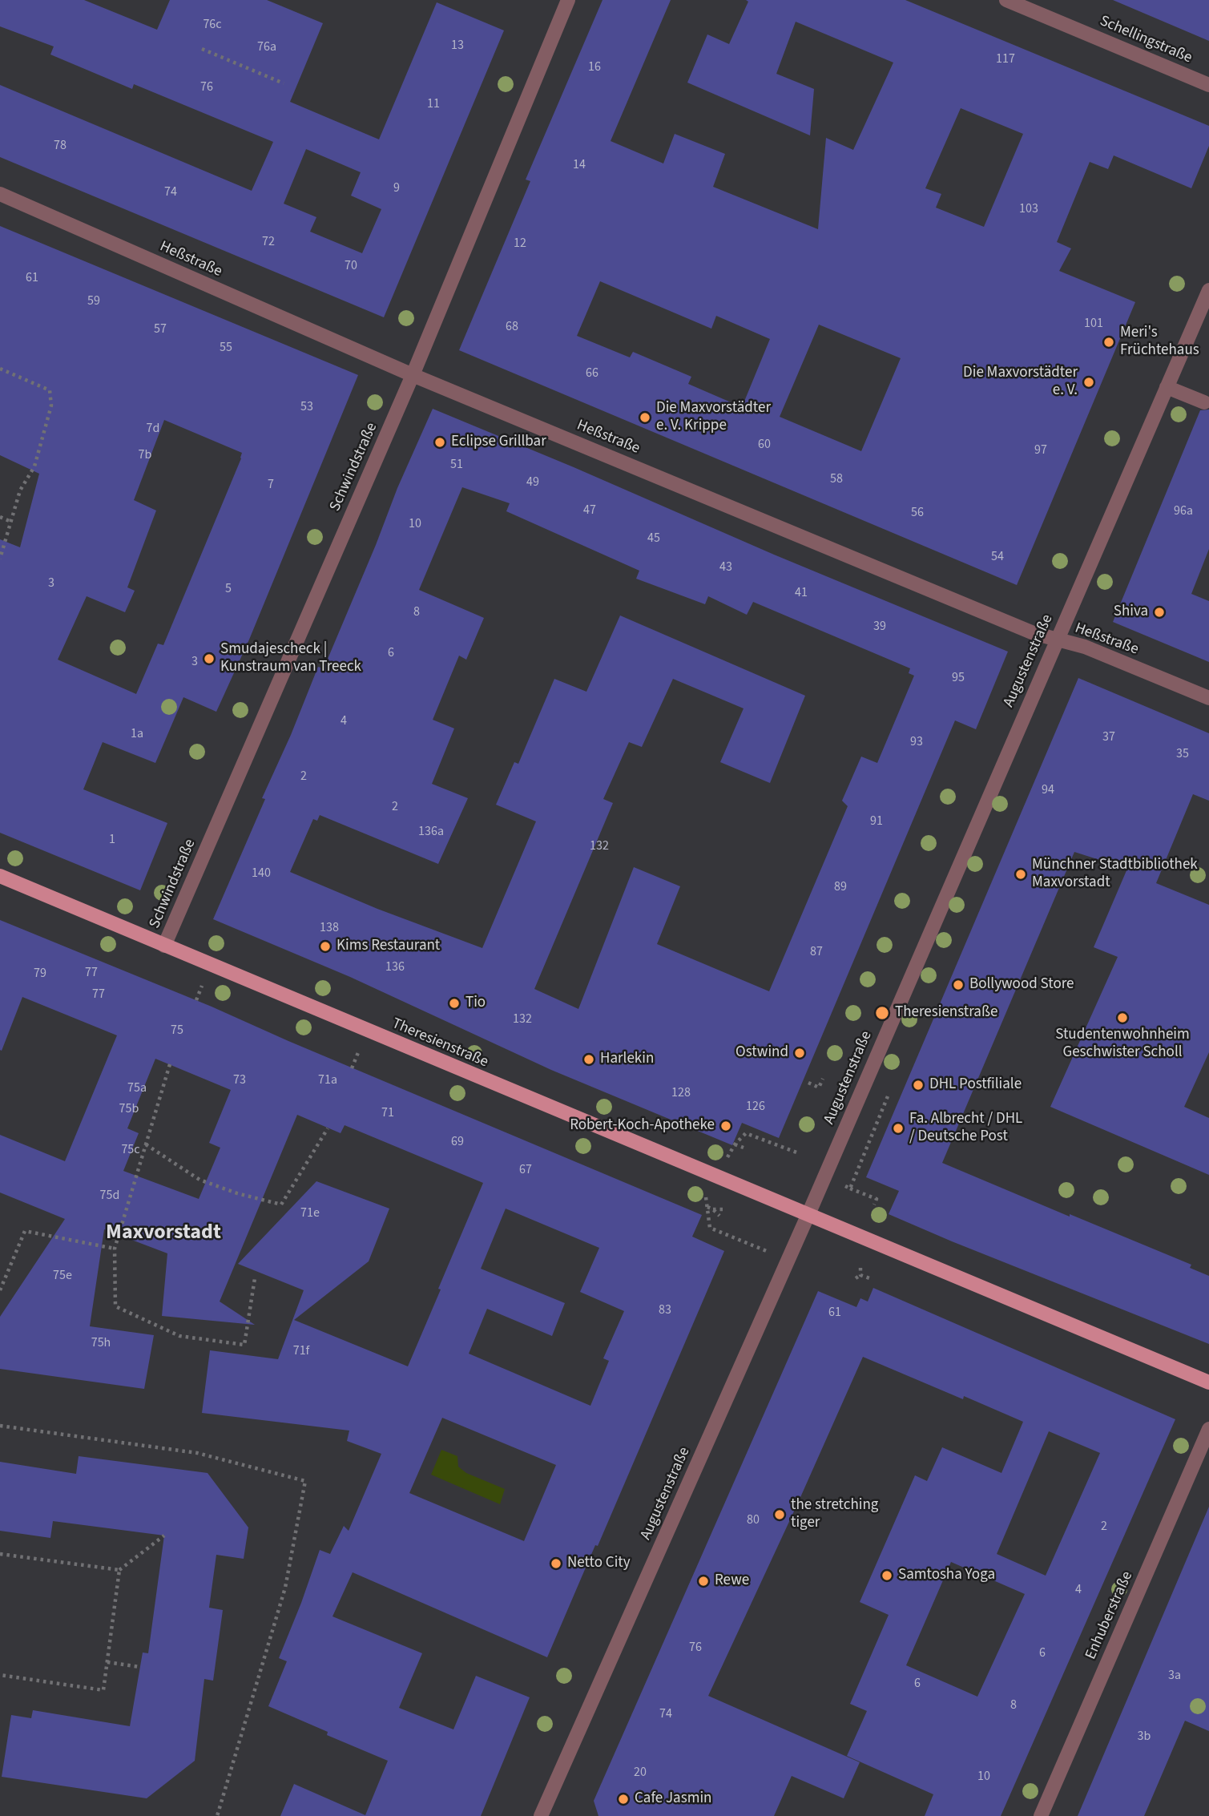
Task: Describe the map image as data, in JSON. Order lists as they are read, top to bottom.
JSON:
{
  "streets": {
    "main road": ["Theresienstraße"],
    "street": [
      "Schellingstraße",
      "Heßstraße",
      "Schwindstraße",
      "Augustenstraße",
      "Enhuberstraße"
    ]
  },
  "crossings": [
    ["Heßstraße", "Schwindstraße"],
    ["Heßstraße", "Augustenstraße"],
    ["Schwindstraße", "Theresienstraße"],
    ["Augustenstraße", "Theresienstraße"]
  ],
  "districts": ["Maxvorstadt"],
  "places": [
    "Meri's Früchtehaus",
    "Die Maxvorstädter e. V.",
    "Die Maxvorstädter e. V. Krippe",
    "Eclipse Grillbar",
    "Shiva",
    "Smudajescheck | Kunstraum van Treeck",
    "Münchner Stadtbibliothek Maxvorstadt",
    "Kims Restaurant",
    "Bollywood Store",
    "Tio",
    "Theresienstraße",
    "Studentenwohnheim Geschwister Scholl",
    "Ostwind",
    "Harlekin",
    "DHL Postfiliale",
    "Robert-Koch-Apotheke",
    "Fa. Albrecht / DHL / Deutsche Post",
    "the stretching tiger",
    "Netto City",
    "Samtosha Yoga",
    "Rewe",
    "Cafe Jasmin"
  ],
  "house_numbers": [
    "76c",
    "13",
    "76a",
    "117",
    "16",
    "76",
    "11",
    "78",
    "14",
    "9",
    "74",
    "103",
    "72",
    "12",
    "70",
    "61",
    "59",
    "101",
    "68",
    "57",
    "55",
    "66",
    "53",
    "7d",
    "60",
    "97",
    "7b",
    "51",
    "58",
    "49",
    "7",
    "47",
    "96a",
    "56",
    "10",
    "45",
    "54",
    "43",
    "3",
    "5",
    "41",
    "8",
    "39",
    "6",
    "3",
    "95",
    "4",
    "1a",
    "37",
    "93",
    "35",
    "2",
    "94",
    "2",
    "91",
    "136a",
    "1",
    "132",
    "140",
    "89",
    "138",
    "87",
    "136",
    "77",
    "79",
    "77",
    "132",
    "75",
    "73",
    "71a",
    "75a",
    "128",
    "126",
    "75b",
    "71",
    "69",
    "75c",
    "67",
    "75d",
    "71e",
    "75e",
    "83",
    "61",
    "75h",
    "71f",
    "80",
    "2",
    "4",
    "76",
    "6",
    "3a",
    "6",
    "8",
    "74",
    "3b",
    "20",
    "10"
  ]
}
